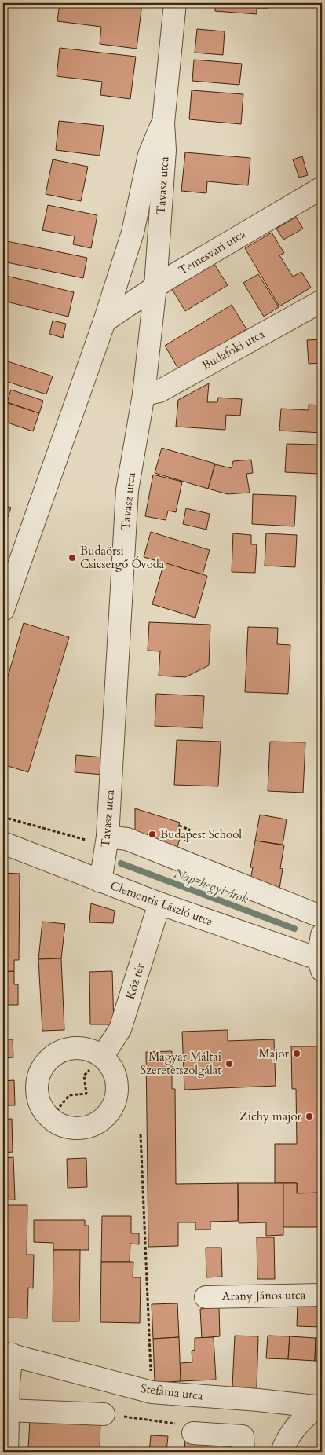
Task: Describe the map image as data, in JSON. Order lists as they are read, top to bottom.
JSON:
{
  "streets": {
    "street": [
      "Tavasz utca",
      "Temesvári utca",
      "Budafoki utca",
      "Clementis László utca",
      "Köz tér",
      "Arany János utca",
      "Stefánia utca"
    ]
  },
  "crossings": [
    ["Tavasz utca", "Temesvári utca"],
    ["Tavasz utca", "Budafoki utca"],
    ["Tavasz utca", "Clementis László utca"],
    ["Clementis László utca", "Köz tér"]
  ],
  "water": ["Nap-hegyi árok"],
  "places": [
    "Budaörsi Csicsergő Óvoda",
    "Budapest School",
    "Major",
    "Magyar Máltai Szeretetszolgálat",
    "Zichy major"
  ]
}
